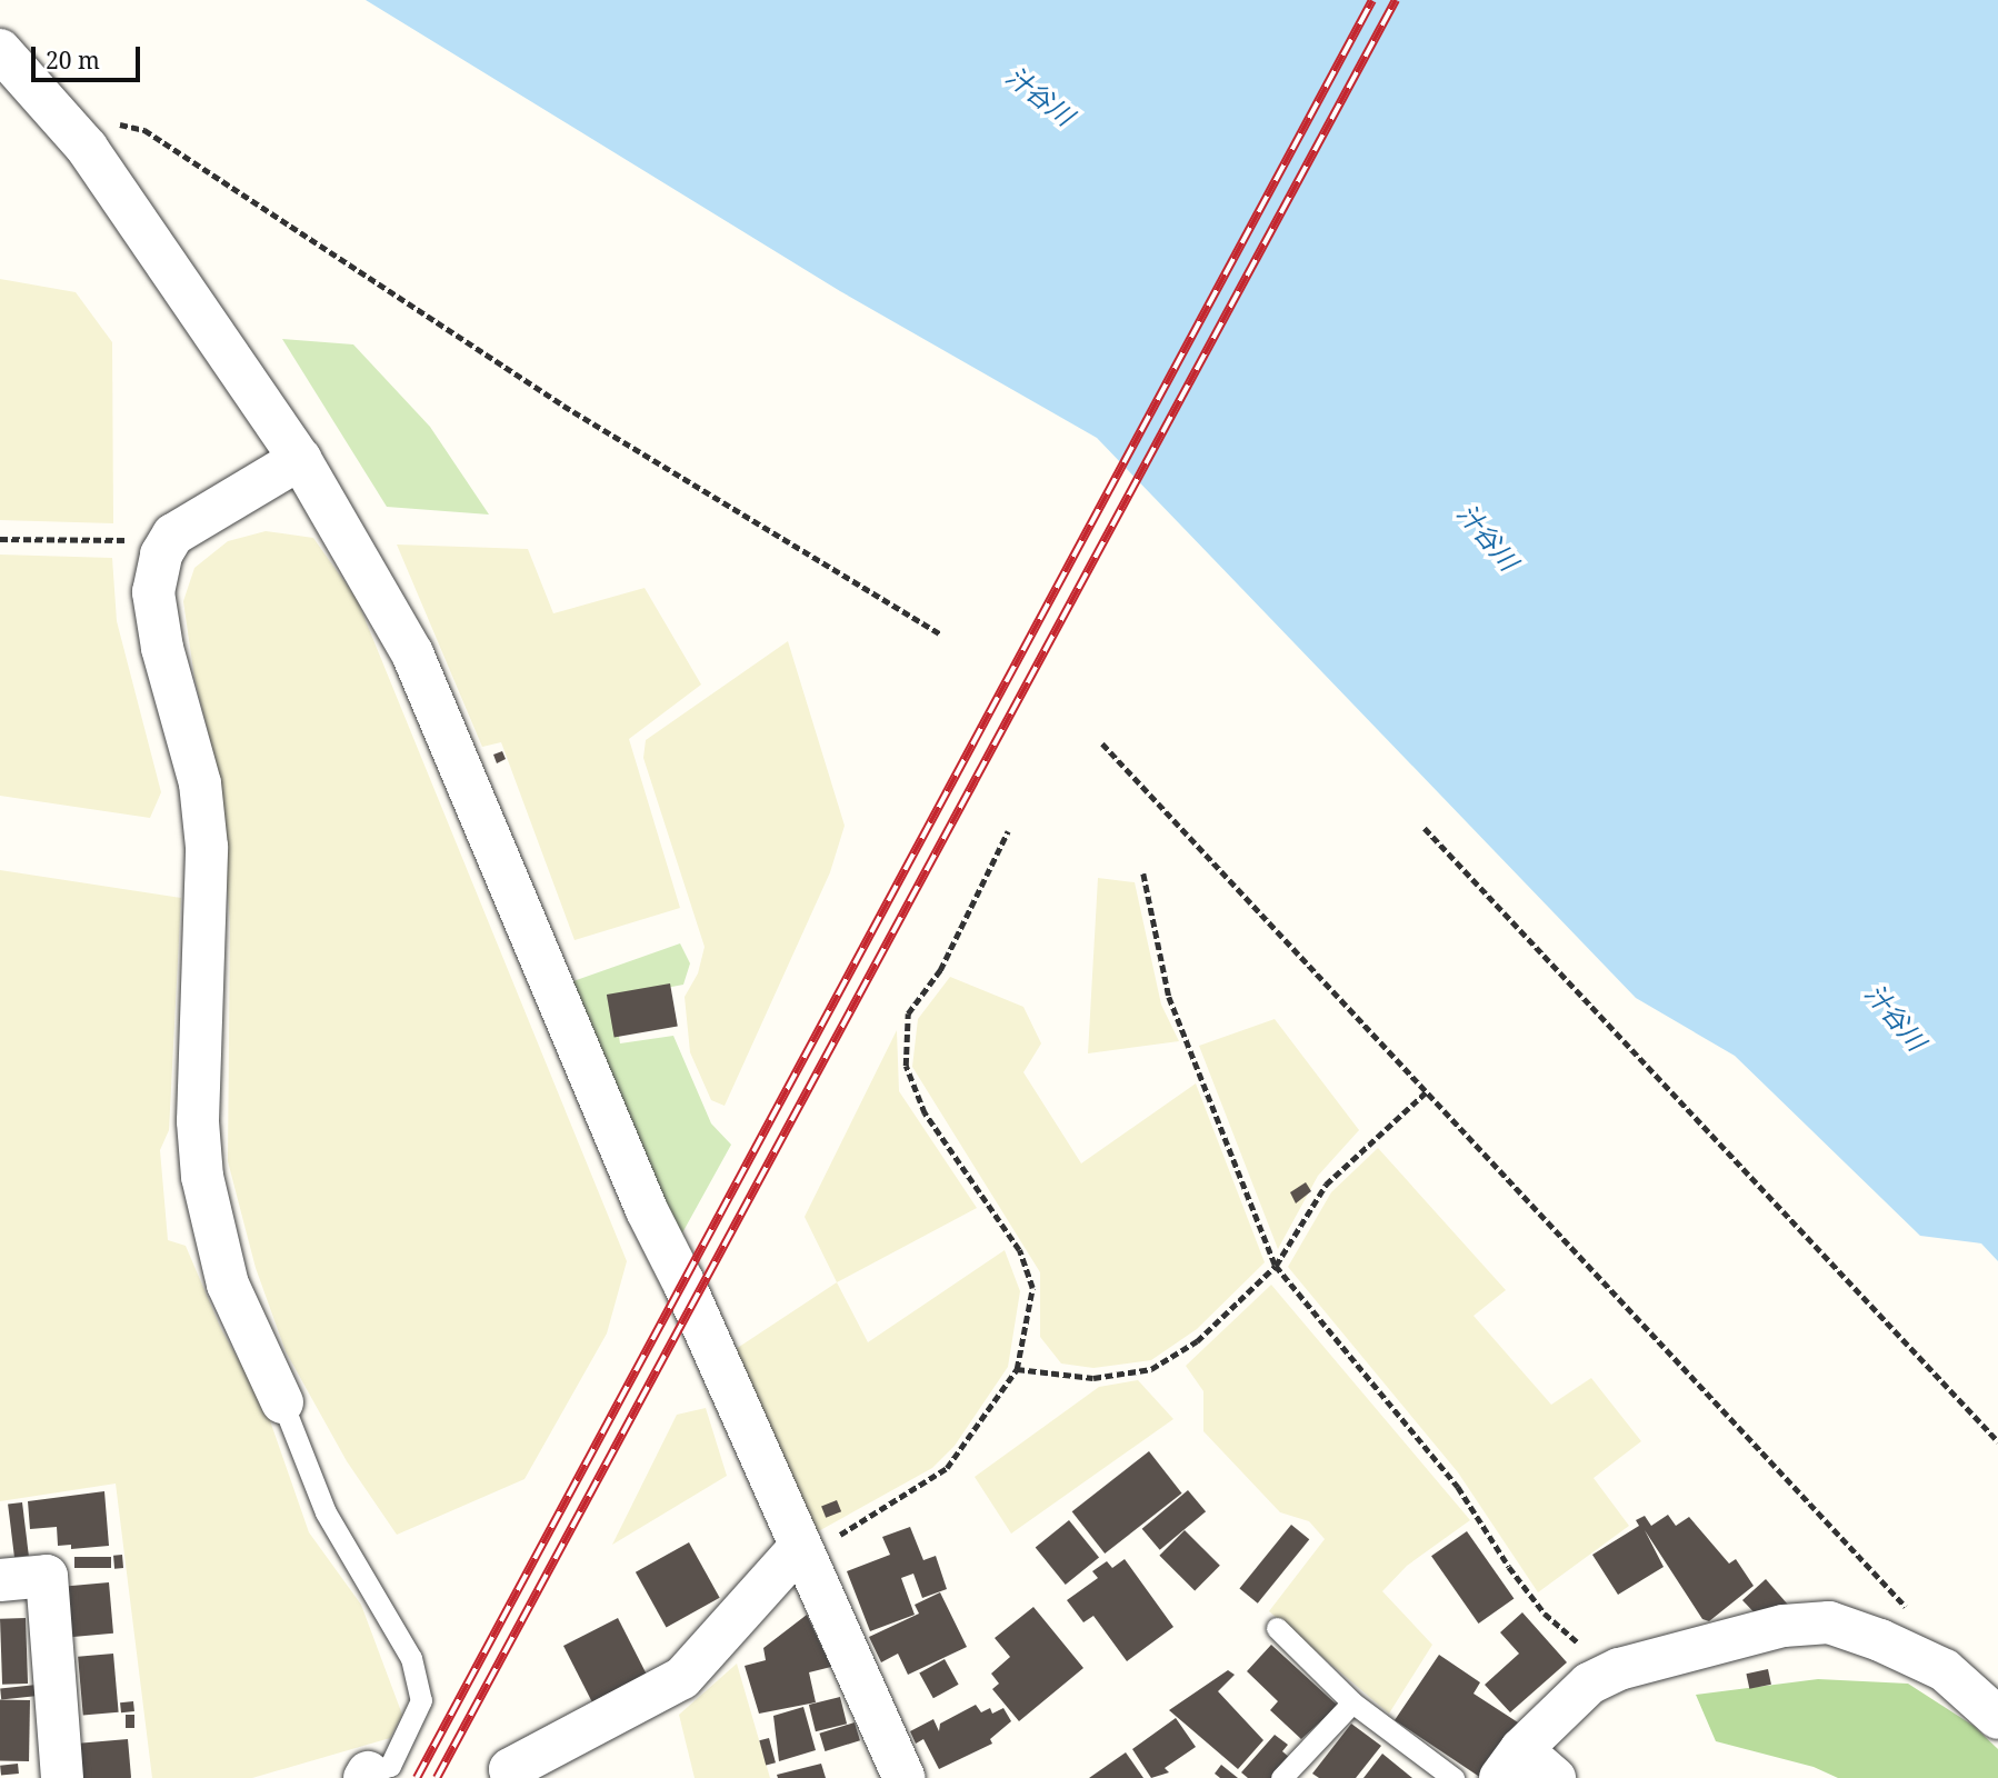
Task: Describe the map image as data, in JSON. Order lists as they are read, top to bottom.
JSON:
{
  "water": ["汁谷川"],
  "scale_bar": "20 m"
}
